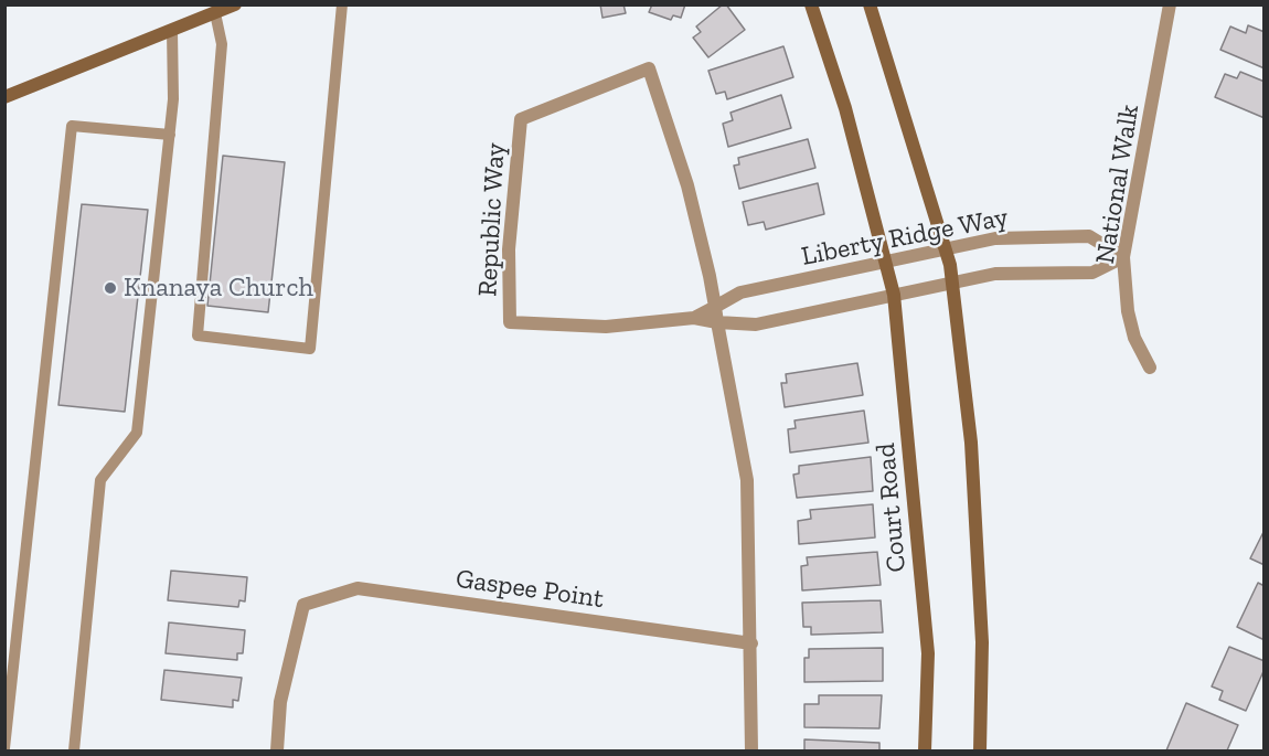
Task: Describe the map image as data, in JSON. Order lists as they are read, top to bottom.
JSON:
{
  "streets": {
    "main road": ["Court Road"],
    "street": [
      "National Walk",
      "Republic Way",
      "Liberty Ridge Way",
      "Gaspee Point"
    ]
  },
  "crossings": [
    ["National Walk", "Liberty Ridge Way"],
    ["Republic Way", "Liberty Ridge Way"],
    ["Liberty Ridge Way", "Court Road"]
  ],
  "places": ["Knanaya Church"]
}
